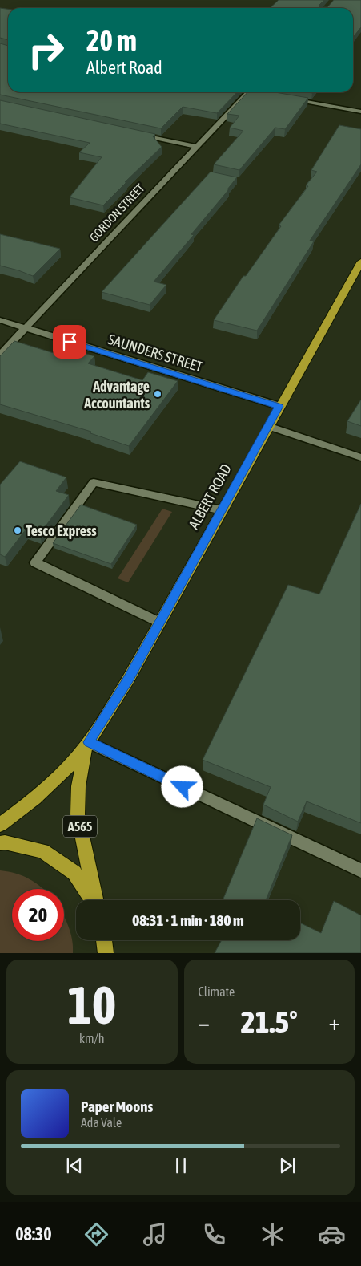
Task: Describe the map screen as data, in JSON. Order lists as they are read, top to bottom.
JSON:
{
  "streets": {
    "highway": ["ALBERT ROAD", "A565"],
    "street": ["GORDON STREET", "SAUNDERS STREET"]
  },
  "crossings": [
    ["GORDON STREET", "SAUNDERS STREET"],
    ["SAUNDERS STREET", "ALBERT ROAD"]
  ],
  "places": ["Advantage Accountants", "Tesco Express"],
  "page": {
    "turn": ["20 m", "Albert Road"],
    "limit": "20",
    "trip": "08:31 · 1 min · 180 m",
    "tile": [
      ["10", "km/h"],
      "Climate"
    ],
    "heat": ["−", "21.5°", "+"],
    "song": ["Paper Moons", "Ada Vale"],
    "tabs": "08:30"
  }
}
